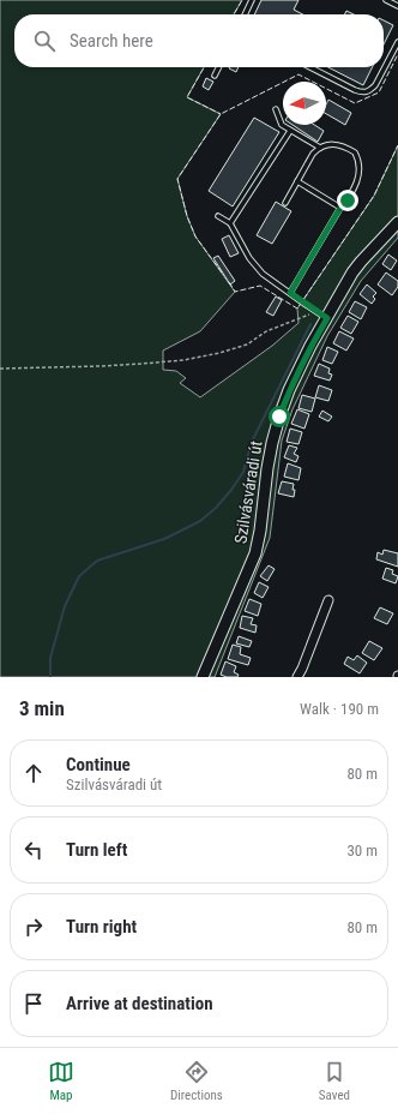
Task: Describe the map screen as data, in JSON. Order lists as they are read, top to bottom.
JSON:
{
  "streets": {
    "main road": ["Szilvásváradi út"]
  },
  "north": "left",
  "page": {
    "search": "Search here",
    "heading": ["3 min", "Walk · 190 m"],
    "list": [
      ["Continue", "Szilvásváradi út", "80 m"],
      ["Turn left", "30 m"],
      ["Turn right", "80 m"],
      "Arrive at destination"
    ],
    "nav": ["Map", "Directions", "Saved"]
  }
}
